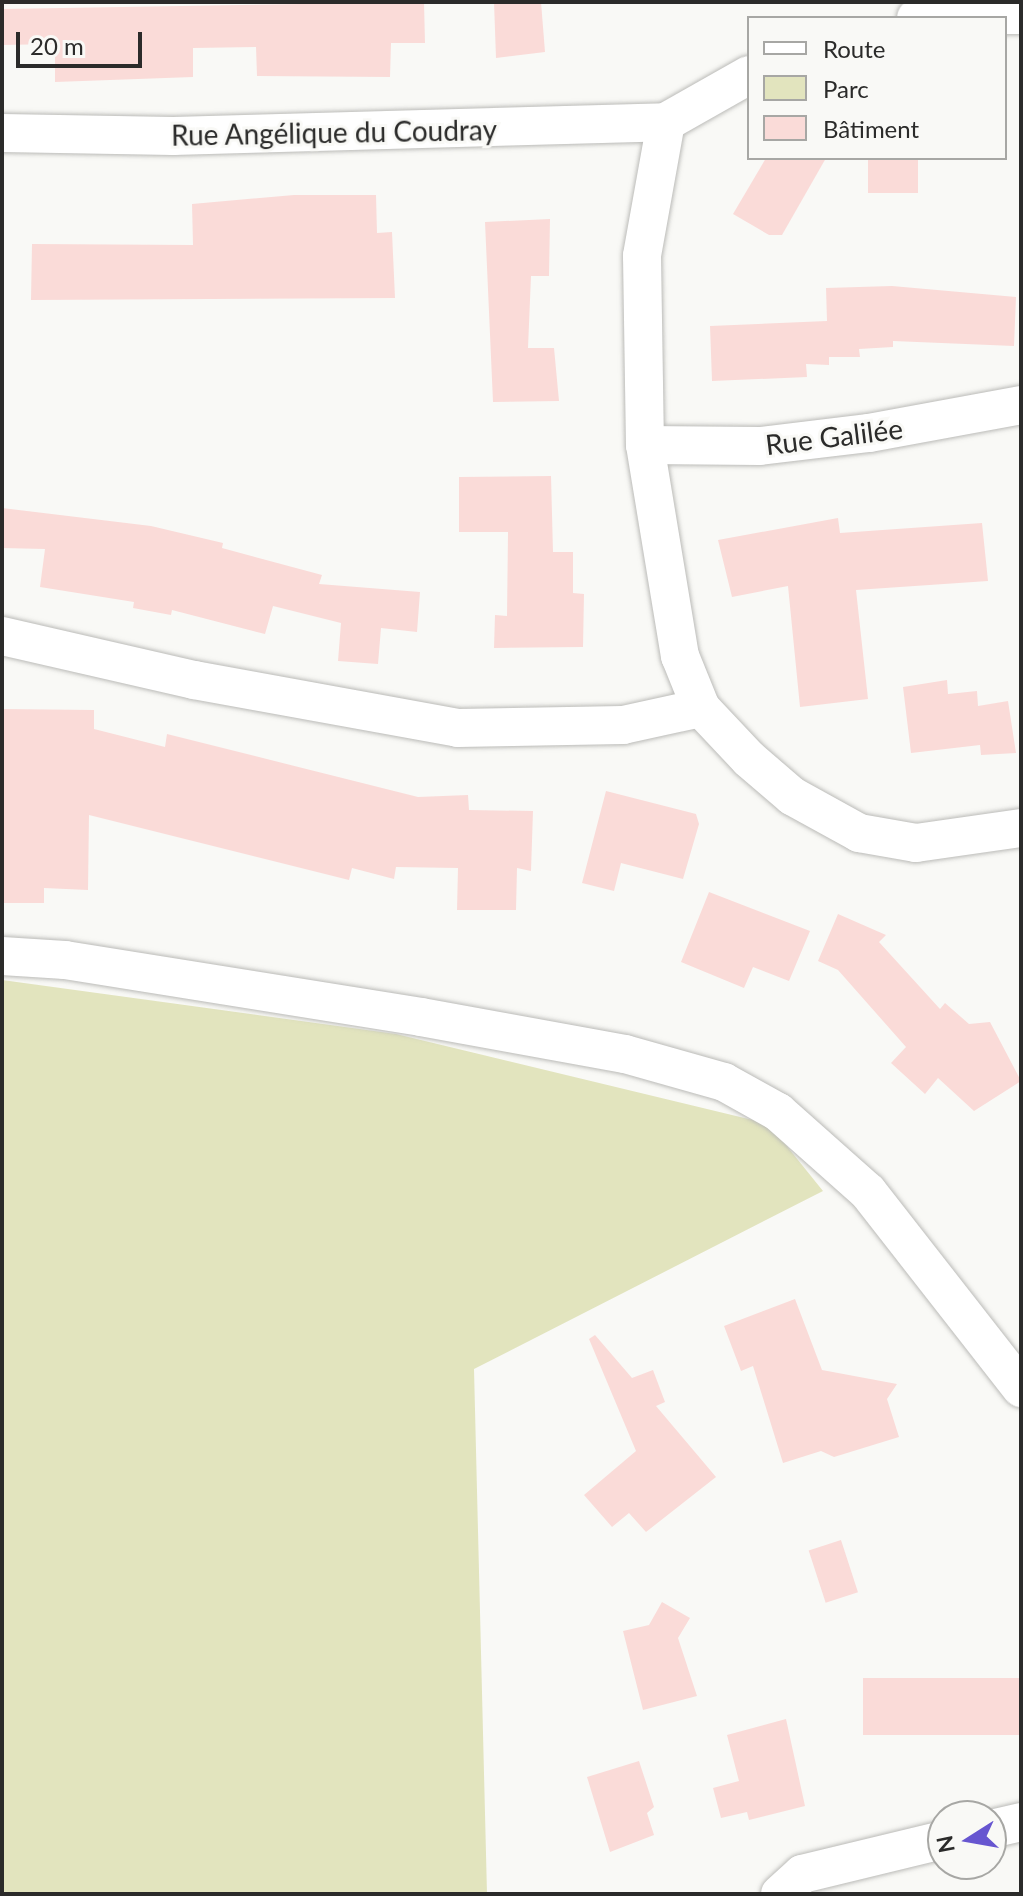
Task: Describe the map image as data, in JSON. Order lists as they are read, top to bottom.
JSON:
{
  "streets": {
    "street": ["Rue Angélique du Coudray", "Rue Galilée"]
  },
  "legend": ["Route", "Parc", "Bâtiment"],
  "scale_bar": "20 m",
  "north": "left"
}
